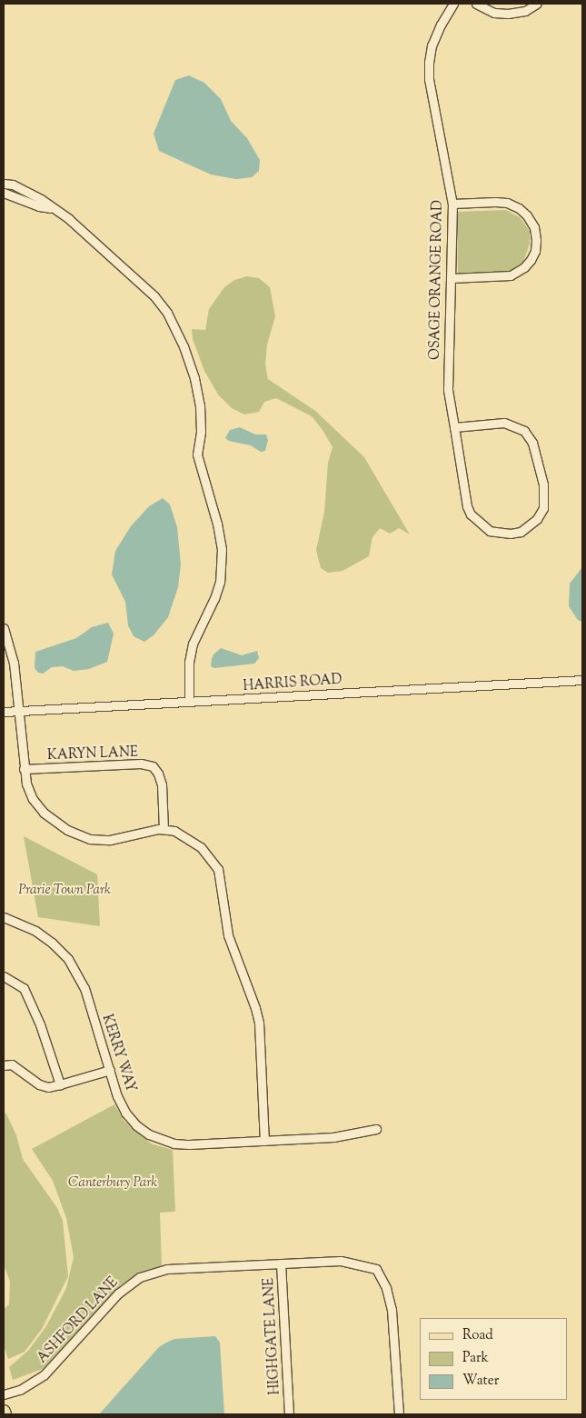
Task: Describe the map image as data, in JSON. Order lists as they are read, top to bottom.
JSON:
{
  "streets": {
    "street": [
      "OSAGE ORANGE ROAD",
      "HARRIS ROAD",
      "KARYN LANE",
      "KERRY WAY",
      "ASHFORD LANE",
      "HIGHGATE LANE"
    ]
  },
  "crossings": [
    ["ASHFORD LANE", "HIGHGATE LANE"]
  ],
  "parks": ["Prarie Town Park", "Canterbury Park"],
  "legend": ["Road", "Park", "Water"]
}
